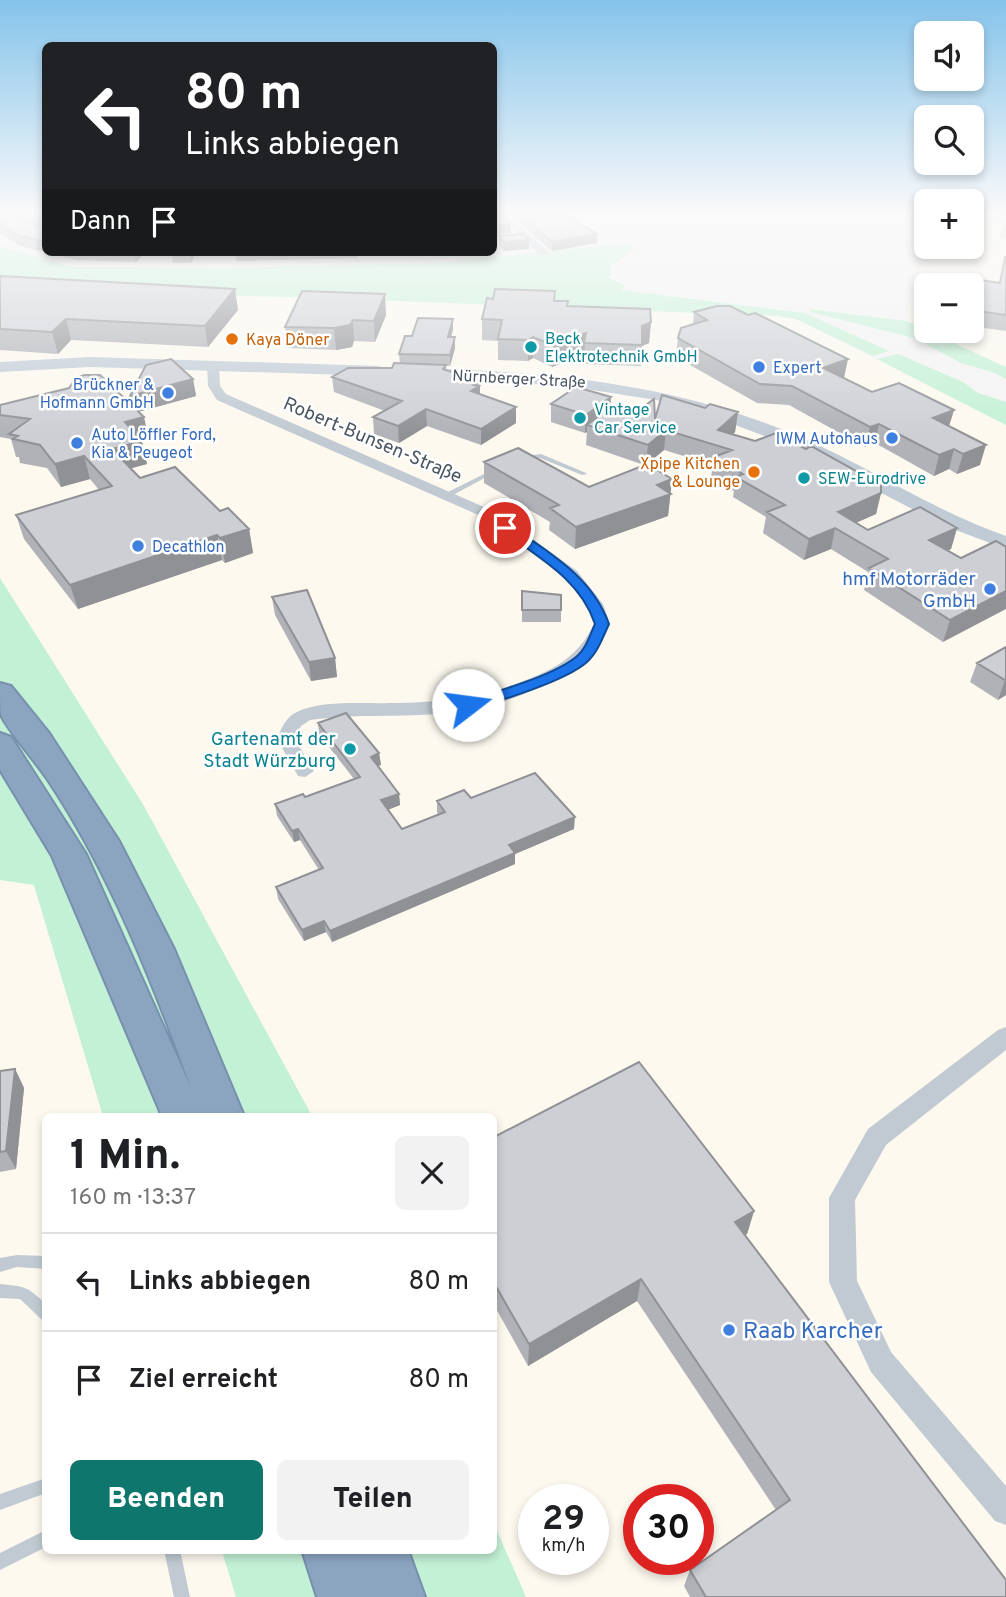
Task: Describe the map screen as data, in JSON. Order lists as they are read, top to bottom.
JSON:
{
  "streets": {
    "street": ["Nürnberger Straße", "Robert-Bunsen-Straße"]
  },
  "crossings": [
    ["Nürnberger Straße", "Robert-Bunsen-Straße"]
  ],
  "places": [
    "Kaya Döner",
    "Beck Elektrotechnik GmbH",
    "Expert",
    "Brückner & Hofmann GmbH",
    "Vintage Car Service",
    "IWM Autohaus",
    "Auto Löffler Ford, Kia & Peugeot",
    "Xpipe Kitchen & Lounge",
    "SEW-Eurodrive",
    "Decathlon",
    "hmf Motorräder GmbH",
    "Gartenamt der Stadt Würzburg",
    "Raab Karcher"
  ],
  "page": {
    "map_buttons": ["+", "−"],
    "turn": ["80 m", "Links abbiegen"],
    "then": "Dann",
    "heading": ["1 Min.", "160 m · 13:37"],
    "list": [
      {
        "name": "Links abbiegen",
        "value": "80 m"
      },
      {
        "name": "Ziel erreicht",
        "value": "80 m"
      }
    ],
    "buttons": ["Beenden", "Teilen"],
    "speed": "29 km/h",
    "limit": "30"
  }
}
